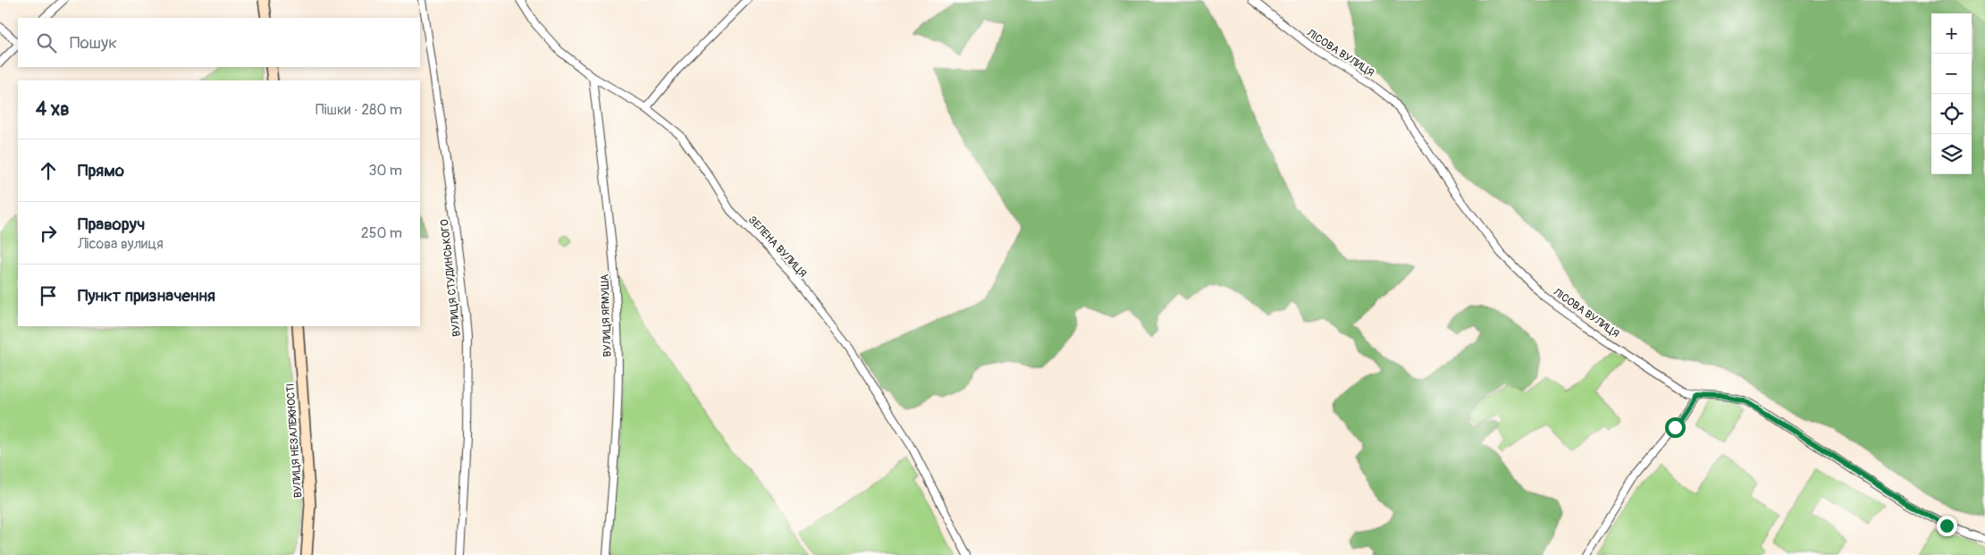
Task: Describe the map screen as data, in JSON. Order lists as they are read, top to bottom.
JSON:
{
  "streets": {
    "street": [
      "ЛІСОВА ВУЛИЦЯ",
      "ЗЕЛЕНА ВУЛИЦЯ",
      "ВУЛИЦЯ СТУДИНСЬКОГО",
      "ВУЛИЦЯ ЯРМУША",
      "ВУЛИЦЯ НЕЗАЛЕЖНОСТІ"
    ]
  },
  "crossings": [
    ["ЗЕЛЕНА ВУЛИЦЯ", "ВУЛИЦЯ ЯРМУША"]
  ],
  "page": {
    "map_buttons": ["+", "−"],
    "search": "Пошук",
    "heading": ["4 хв", "Пішки · 280 m"],
    "list": [
      ["Прямо", "30 m"],
      ["Праворуч", "Лісова вулиця", "250 m"],
      "Пункт призначення"
    ]
  }
}
